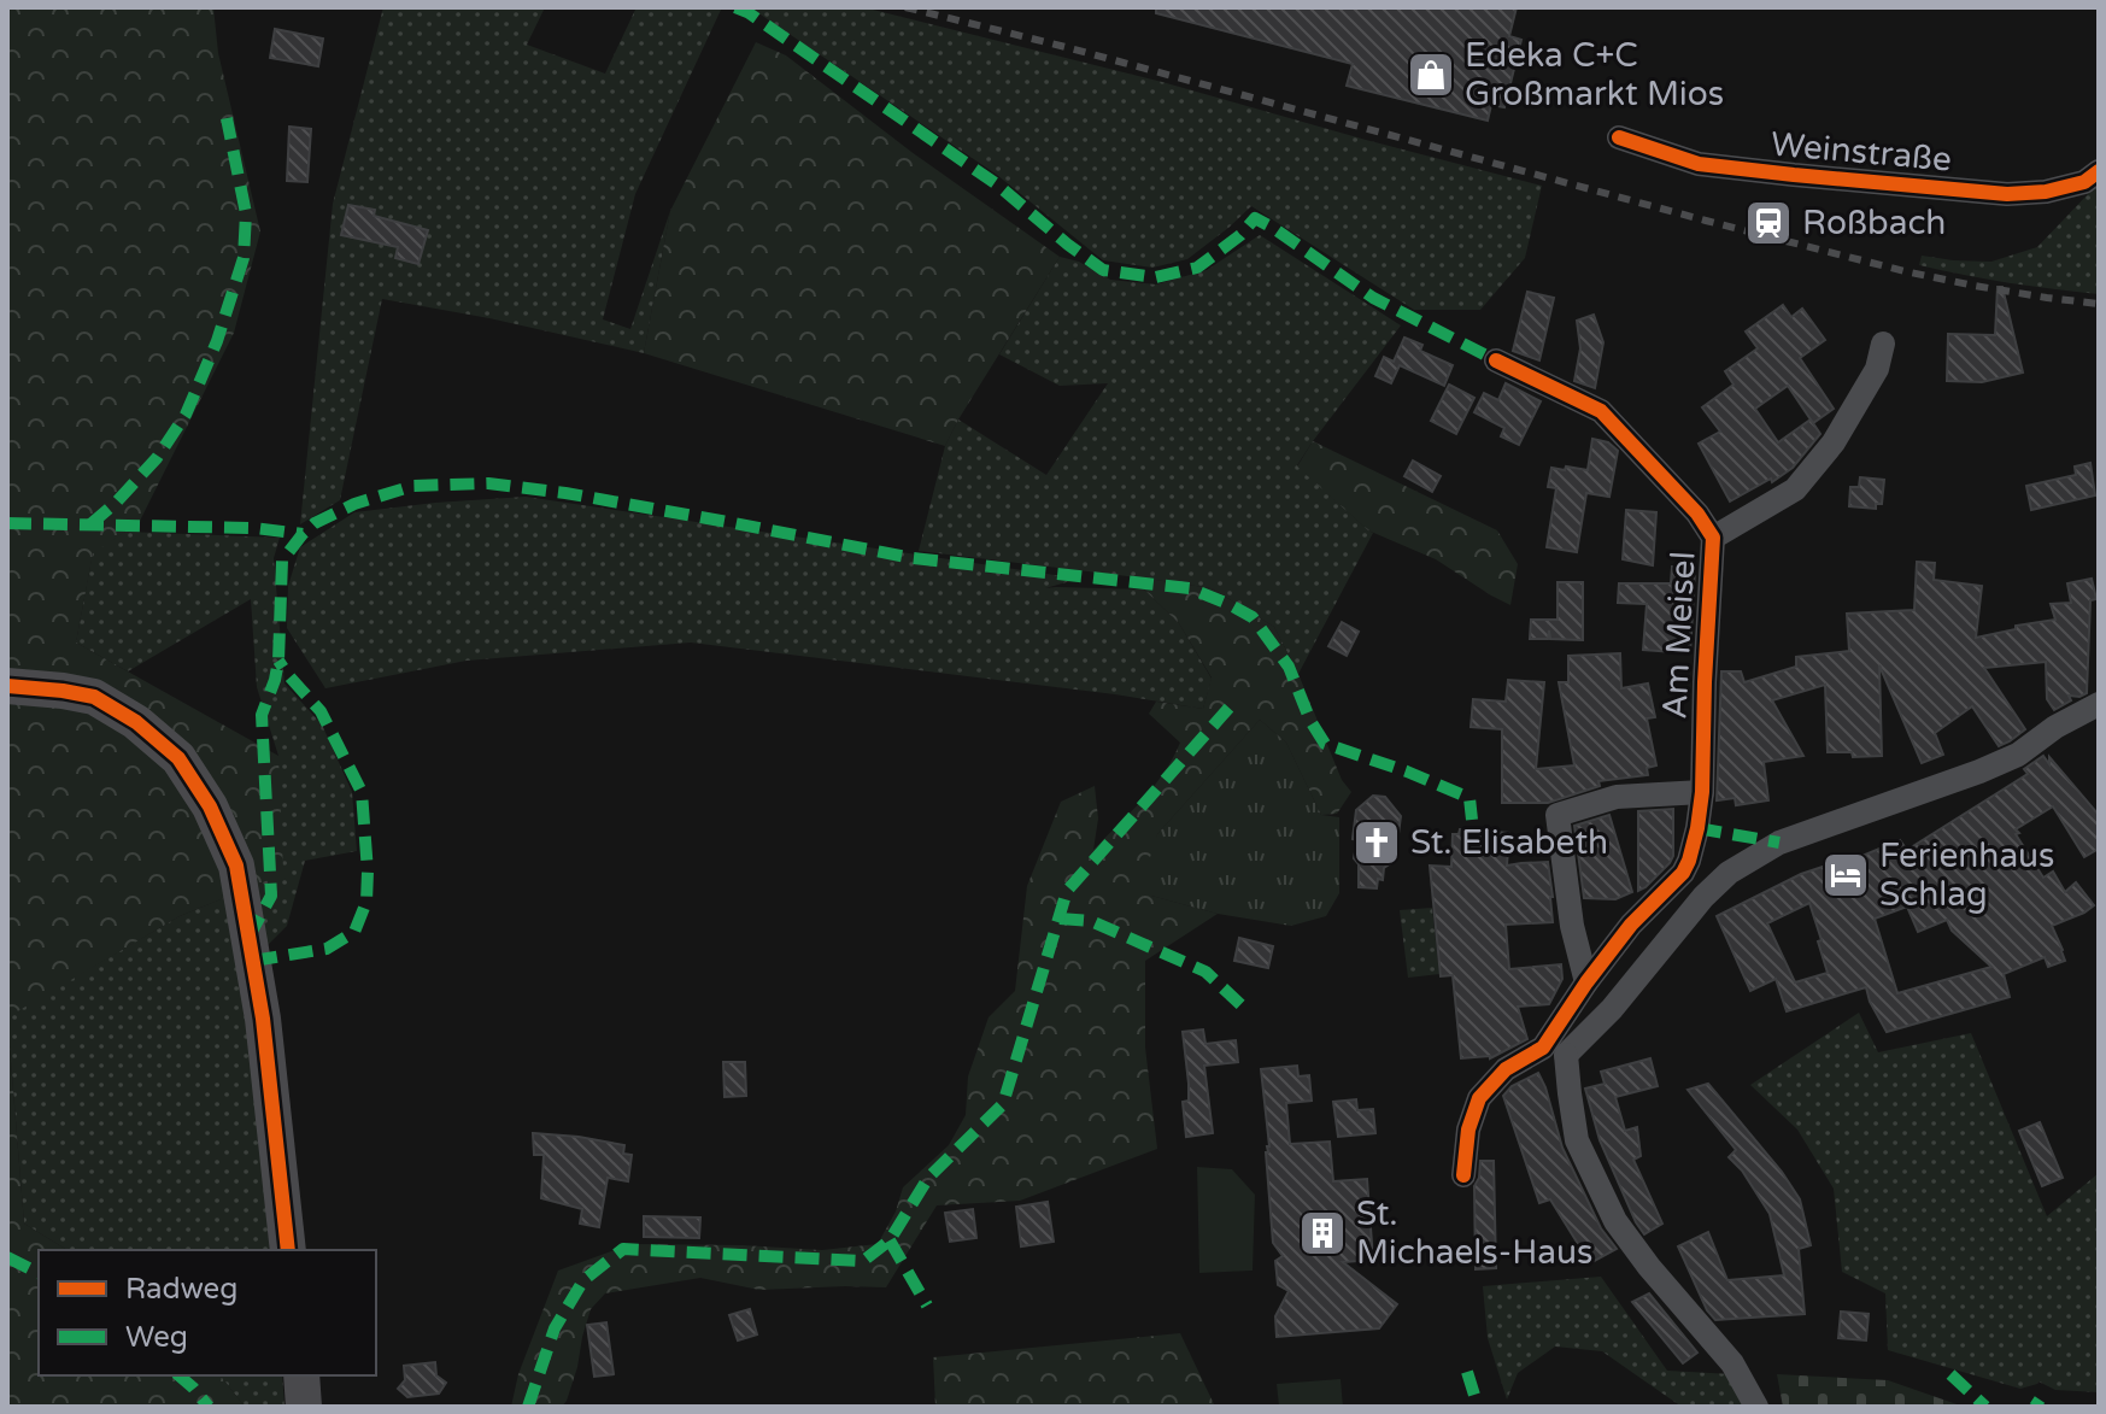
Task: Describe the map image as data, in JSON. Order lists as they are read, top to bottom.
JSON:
{
  "streets": {
    "street": ["Weinstraße", "Am Meisel"]
  },
  "places": {
    "shop": ["Edeka C+C Großmarkt Mios"],
    "station": ["Roßbach"],
    "church": ["St. Elisabeth"],
    "hotel": ["Ferienhaus Schlag"],
    "building": ["St. Michaels-Haus"]
  },
  "legend": ["Radweg", "Weg"]
}
